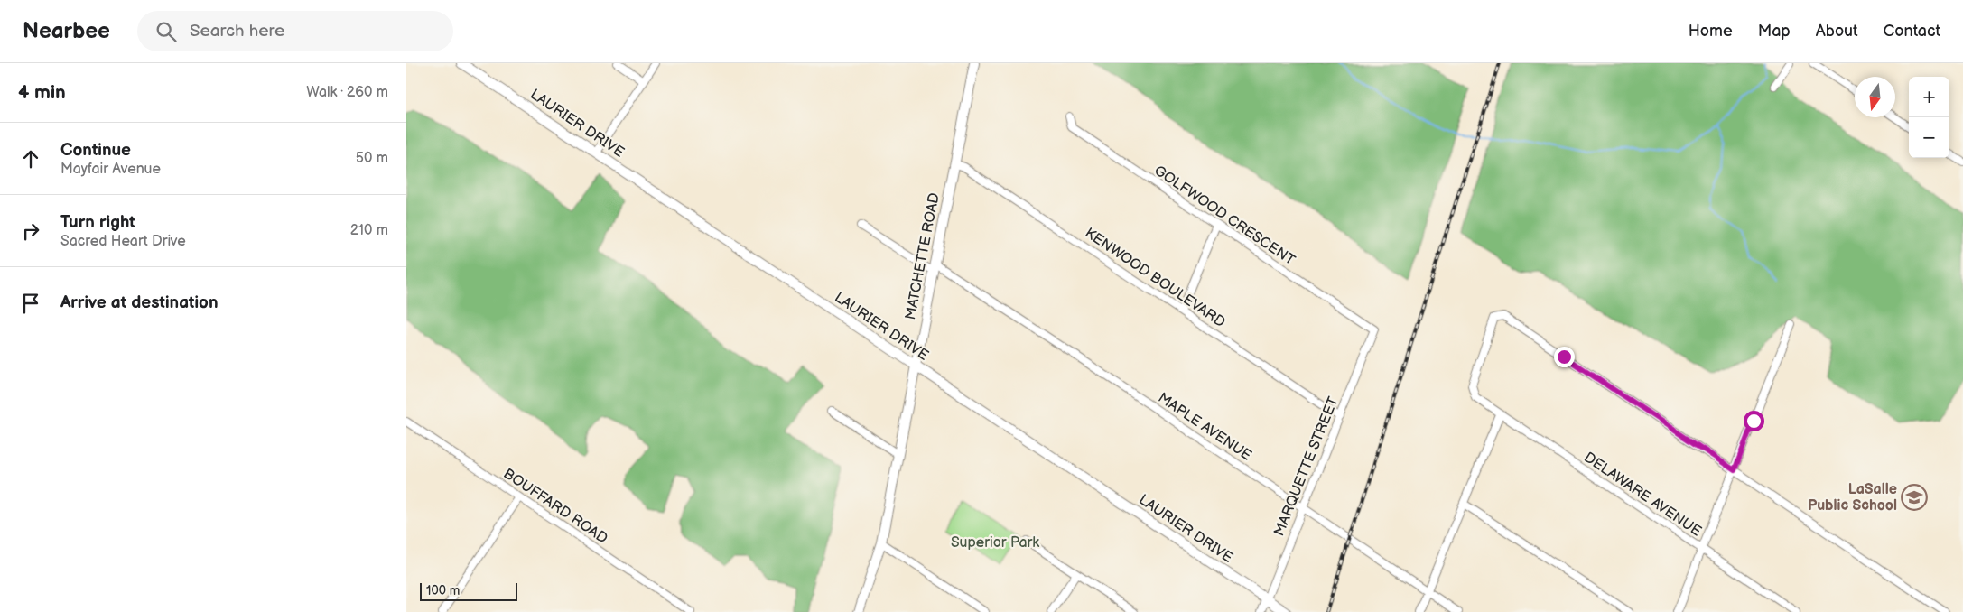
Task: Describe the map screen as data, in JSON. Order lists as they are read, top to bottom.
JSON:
{
  "streets": {
    "street": [
      "LAURIER DRIVE",
      "GOLFWOOD CRESCENT",
      "MATCHETTE ROAD",
      "KENWOOD BOULEVARD",
      "MAPLE AVENUE",
      "MARQUETTE STREET",
      "DELAWARE AVENUE",
      "BOUFFARD ROAD"
    ]
  },
  "crossings": [
    ["LAURIER DRIVE", "MATCHETTE ROAD"],
    ["LAURIER DRIVE", "MARQUETTE STREET"],
    ["GOLFWOOD CRESCENT", "MARQUETTE STREET"],
    ["MATCHETTE ROAD", "KENWOOD BOULEVARD"],
    ["MATCHETTE ROAD", "MAPLE AVENUE"],
    ["KENWOOD BOULEVARD", "MARQUETTE STREET"],
    ["MAPLE AVENUE", "MARQUETTE STREET"]
  ],
  "parks": ["Superior Park"],
  "places": {
    "school or university": ["LaSalle Public School"]
  },
  "scale_bar": "100 m",
  "north": "bottom",
  "page": {
    "header": "Nearbee",
    "search": "Search here",
    "nav": [
      "Home",
      "Map",
      "About",
      "Contact"
    ],
    "heading": ["4 min", "Walk · 260 m"],
    "map_buttons": ["+", "−"],
    "list": [
      ["Continue", "Mayfair Avenue", "50 m"],
      ["Turn right", "Sacred Heart Drive", "210 m"],
      "Arrive at destination"
    ],
    "scale": "100 m"
  }
}
